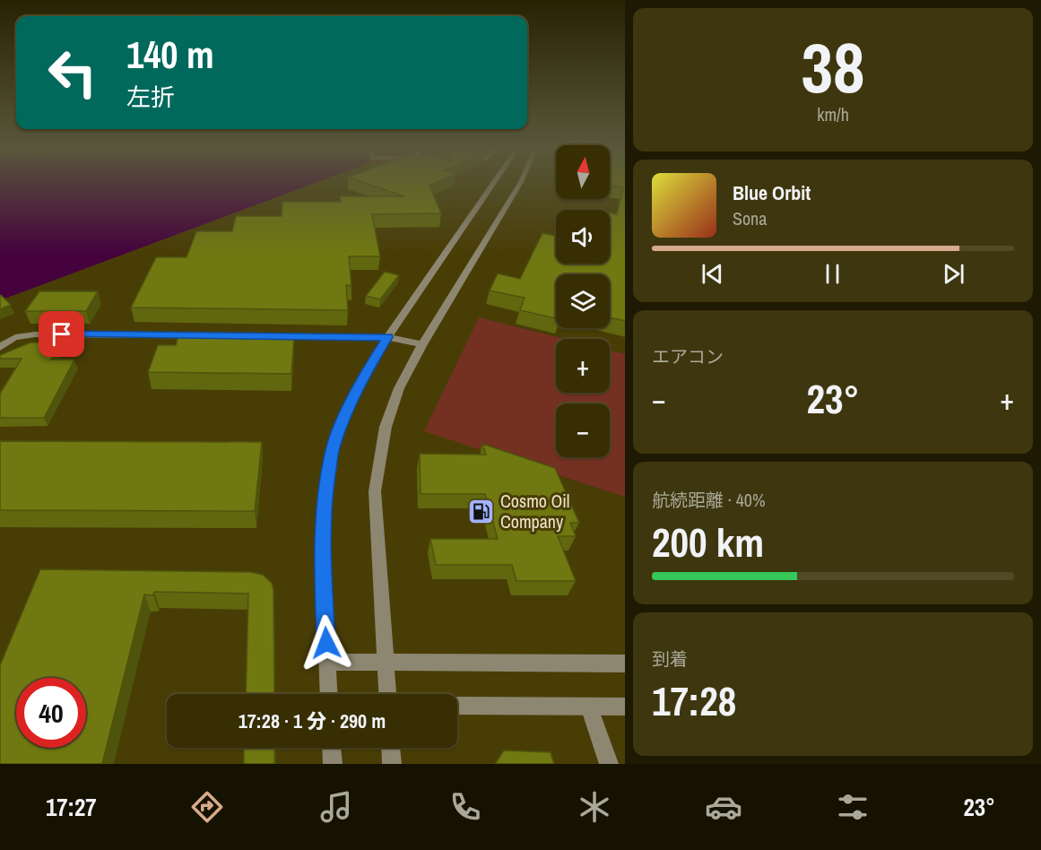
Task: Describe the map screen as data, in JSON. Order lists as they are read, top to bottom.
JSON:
{
  "places": {
    "fuel station": ["Cosmo Oil Company"]
  },
  "north": "top",
  "page": {
    "tile": [
      ["38", "km/h"],
      "エアコン",
      ["航続距離 · 40%", "200 km"],
      ["到着", "17:28"]
    ],
    "turn": ["140 m", "左折"],
    "map_buttons": ["+", "−"],
    "song": ["Blue Orbit", "Sona"],
    "heat": ["−", "23°", "+"],
    "limit": "40",
    "trip": "17:28 · 1 分 · 290 m",
    "tabs": ["17:27", "23°"]
  }
}
